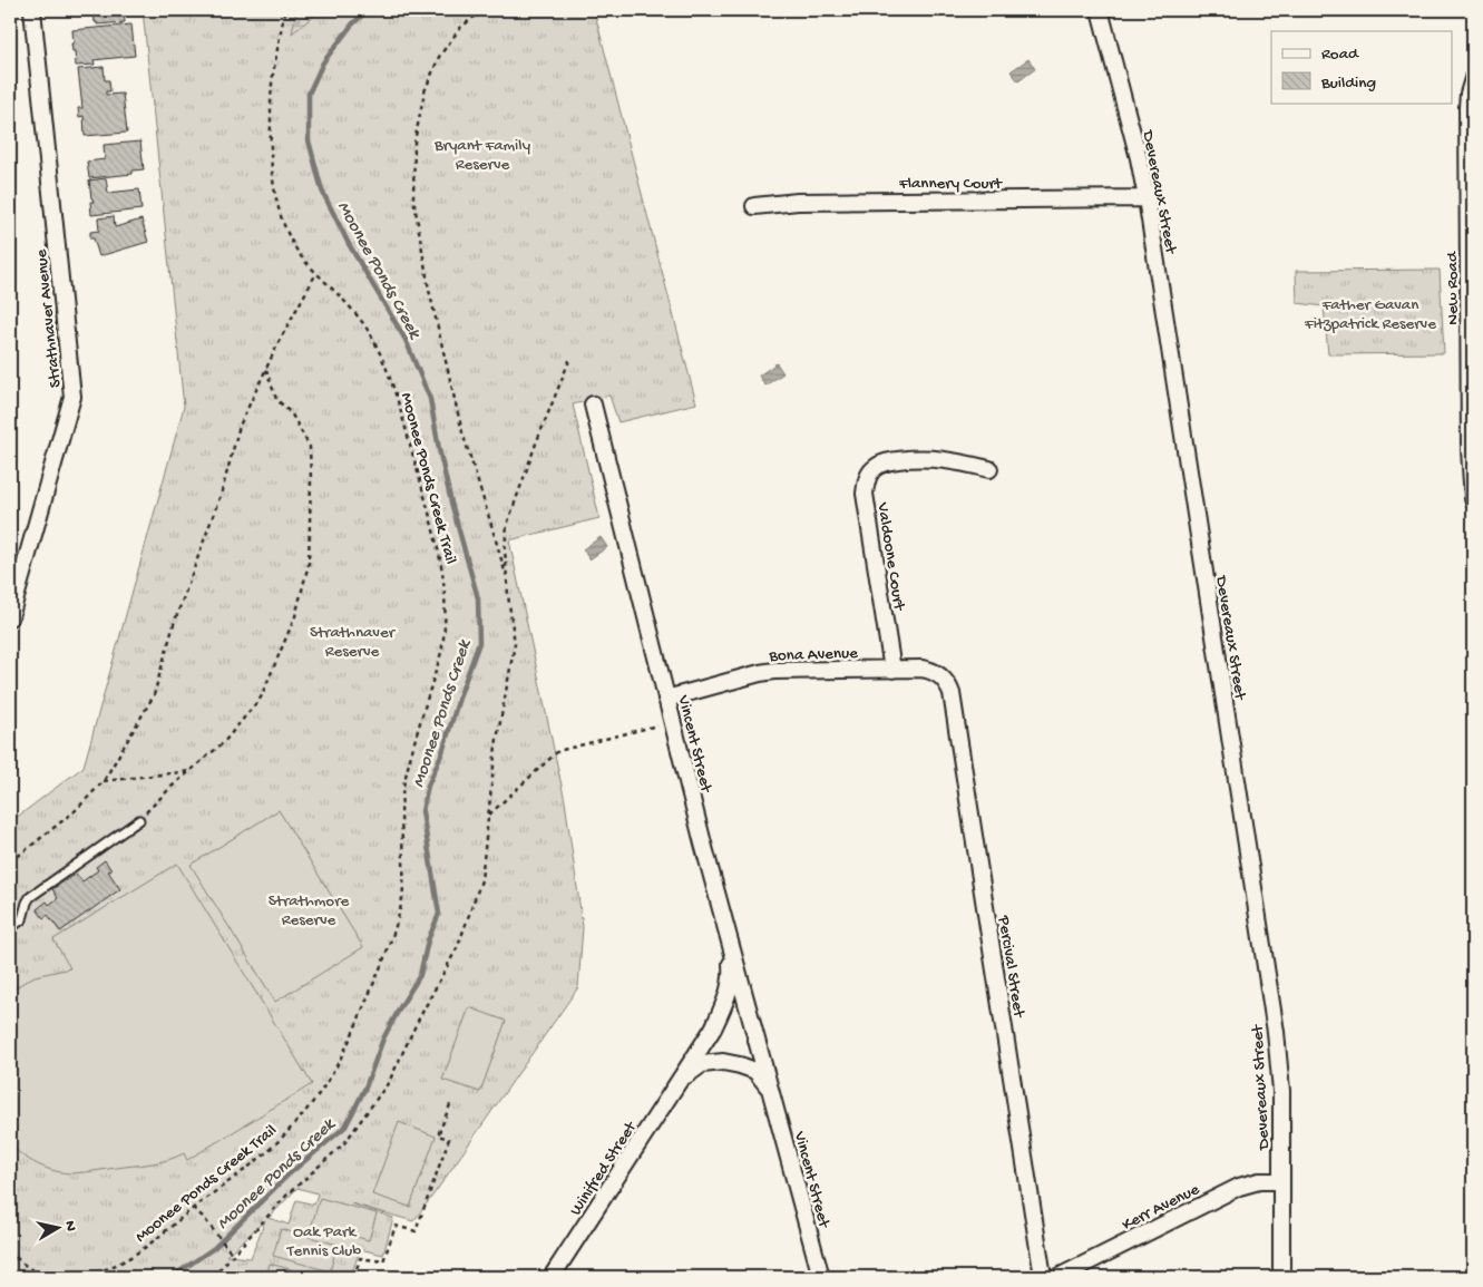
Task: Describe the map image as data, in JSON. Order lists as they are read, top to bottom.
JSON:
{
  "streets": {
    "street": [
      "Flannery Court",
      "Devereaux Street",
      "New Road",
      "Strathnaver Avenue",
      "Valdoone Court",
      "Bona Avenue",
      "Vincent Street",
      "Percival Street",
      "Winifred Street",
      "Kerr Avenue"
    ],
    "path": ["Moonee Ponds Creek Trail"]
  },
  "crossings": [
    ["Flannery Court", "Devereaux Street"],
    ["Devereaux Street", "Kerr Avenue"],
    ["Valdoone Court", "Bona Avenue"],
    ["Bona Avenue", "Vincent Street"],
    ["Bona Avenue", "Percival Street"],
    ["Vincent Street", "Winifred Street"]
  ],
  "water": ["Moonee Ponds Creek"],
  "parks": [
    "Bryant Family Reserve",
    "Father Gavan Fitzpatrick Reserve",
    "Strathnaver Reserve",
    "Strathmore Reserve",
    "Oak Park Tennis Club"
  ],
  "legend": ["Road", "Building"],
  "north": "right"
}
